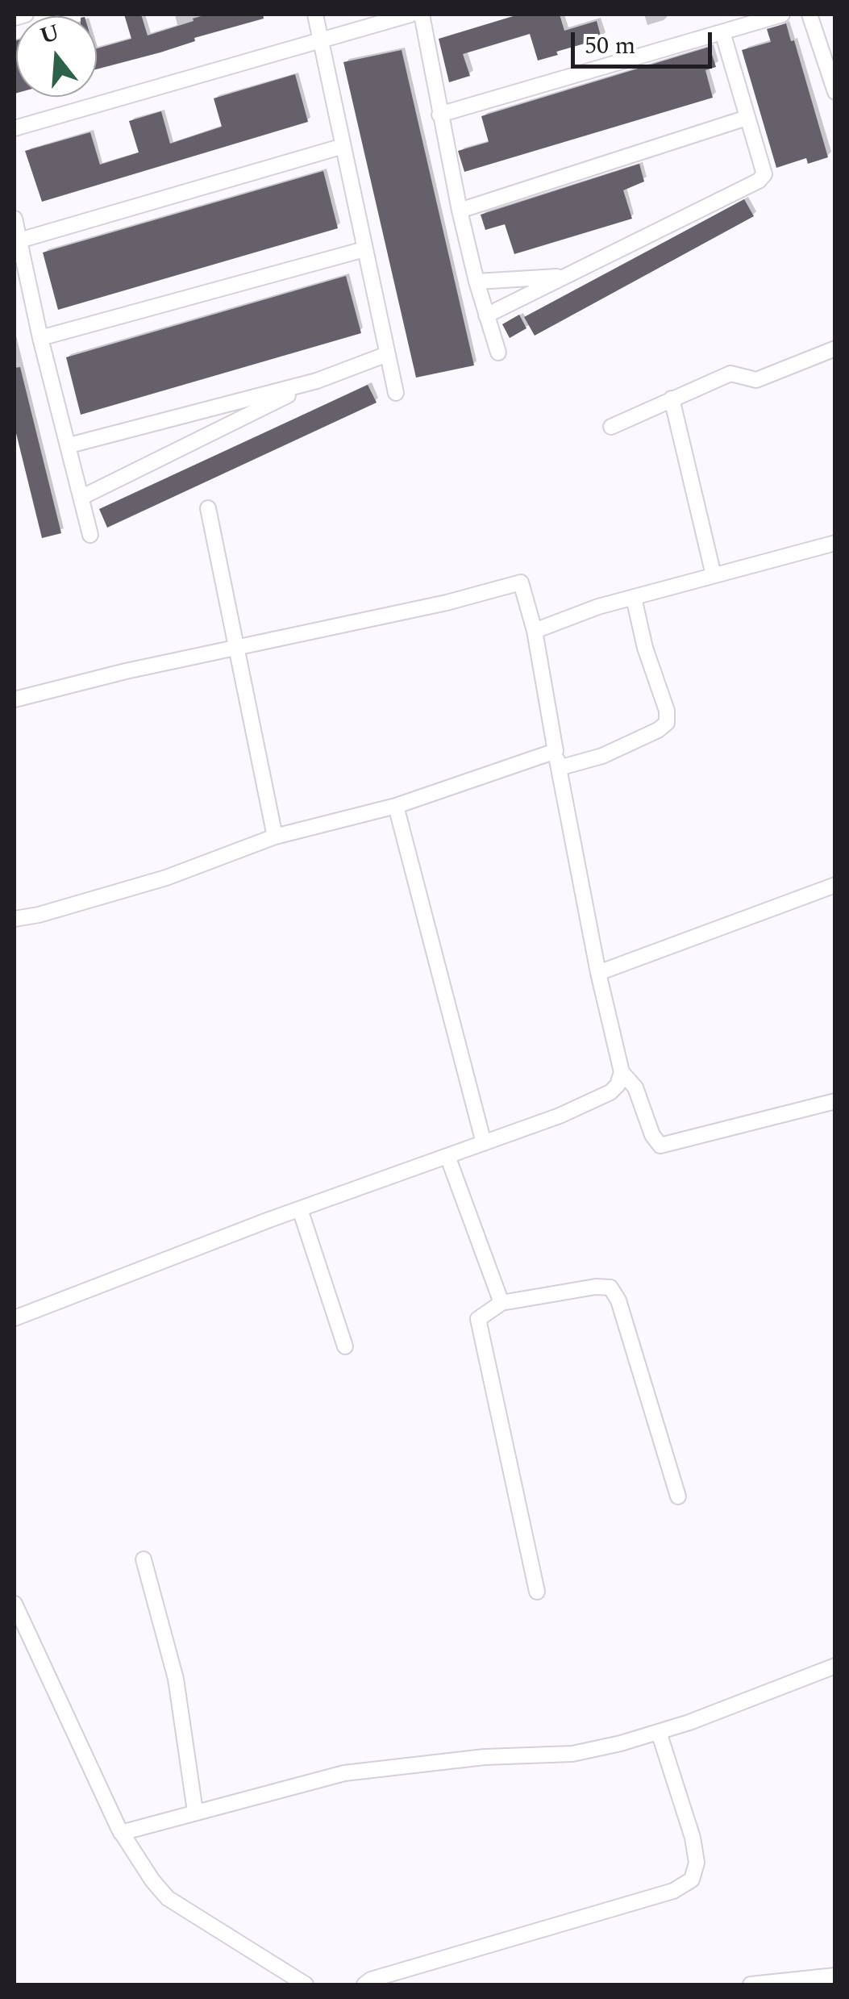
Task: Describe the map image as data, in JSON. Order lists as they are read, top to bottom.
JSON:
{
  "scale_bar": "50 m",
  "north": "top"
}
